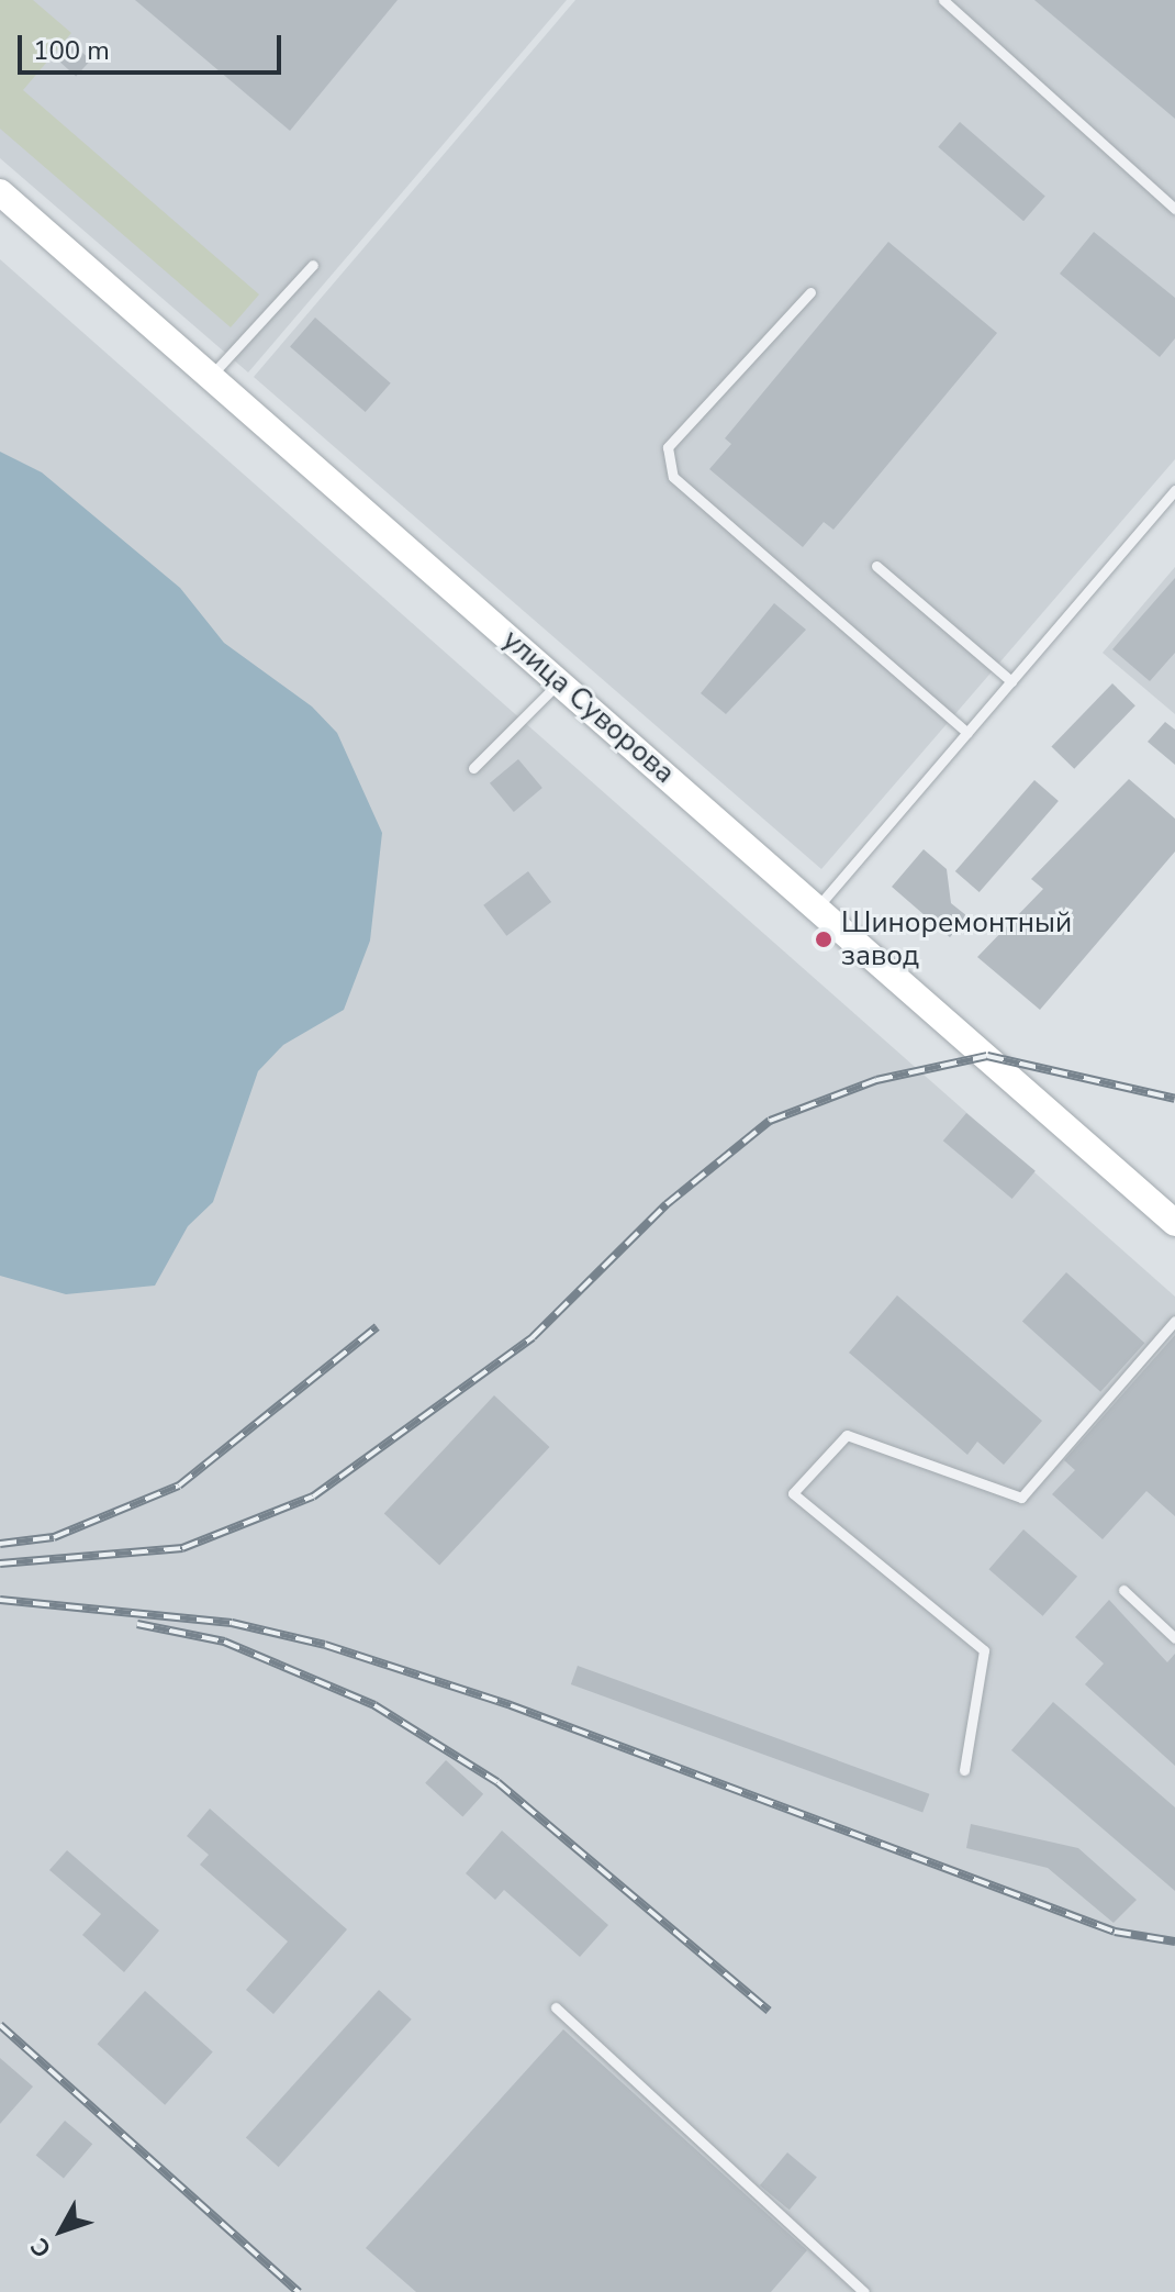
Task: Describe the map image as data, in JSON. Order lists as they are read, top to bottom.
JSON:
{
  "streets": {
    "main road": ["улица Суворова"]
  },
  "places": ["Шиноремонтный завод"],
  "scale_bar": "100 m",
  "north": "bottom left"
}
